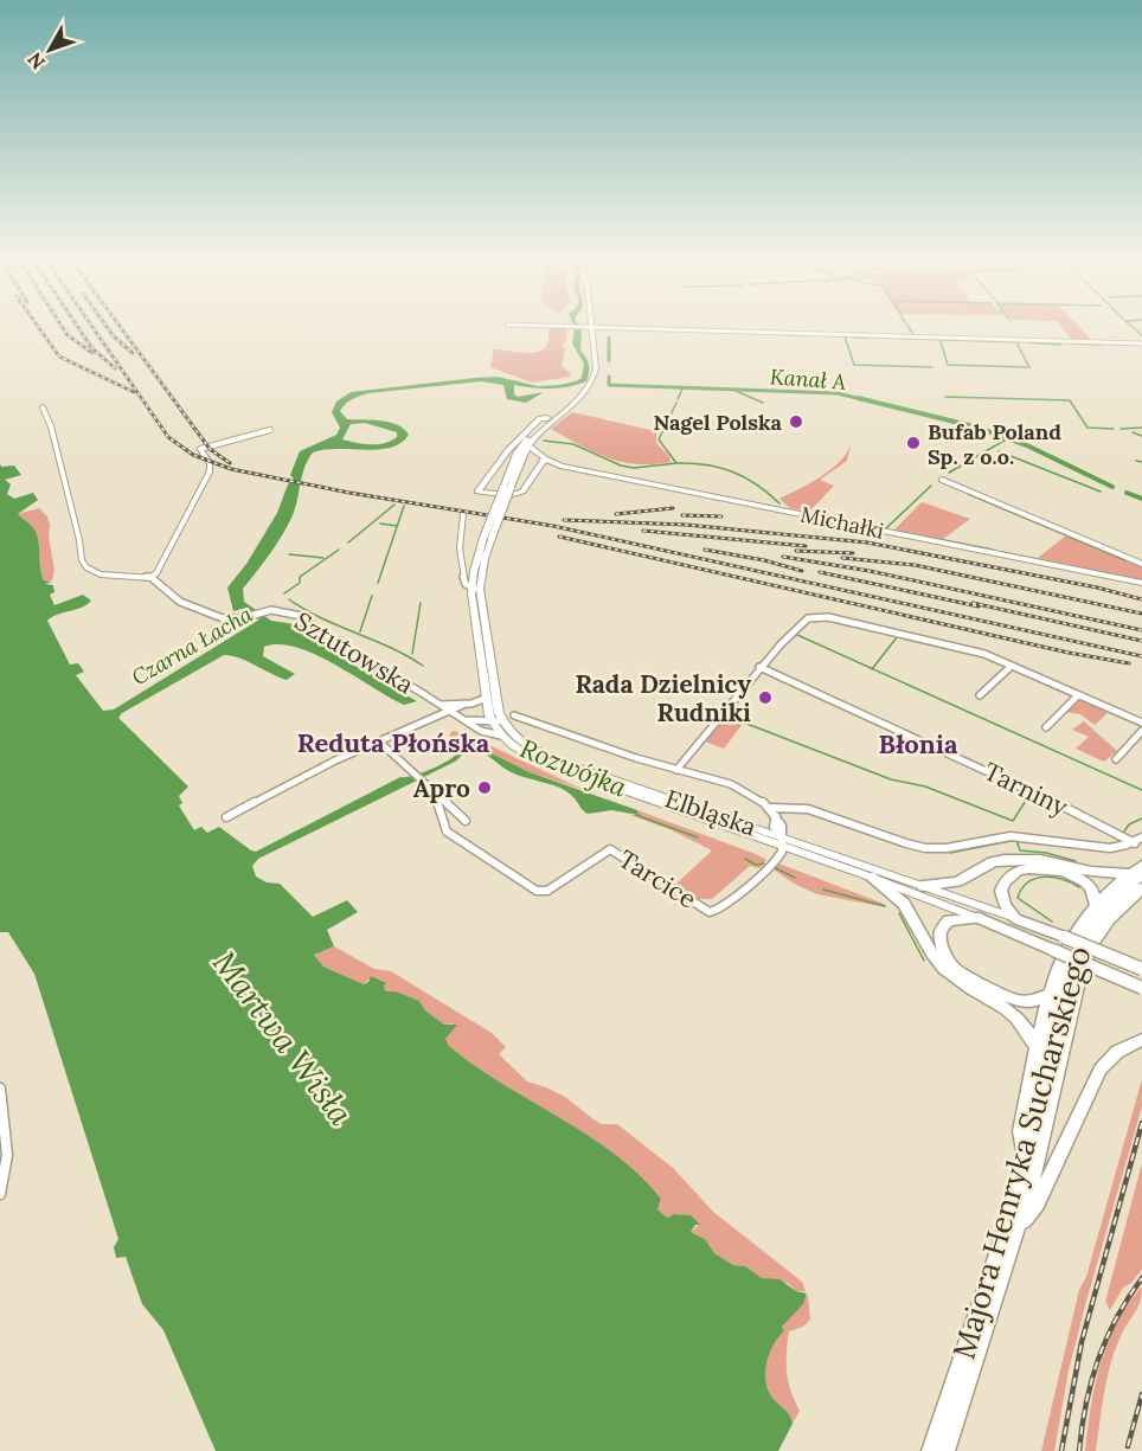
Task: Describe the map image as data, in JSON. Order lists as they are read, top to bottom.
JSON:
{
  "streets": {
    "highway": ["Majora Henryka Sucharskiego"],
    "main road": ["Michałki", "Elbląska"],
    "street": ["Sztutowska", "Tarniny", "Tarcice"]
  },
  "crossings": [
    ["Michałki", "Elbląska"],
    ["Sztutowska", "Elbląska"],
    ["Elbląska", "Tarcice"]
  ],
  "districts": ["Reduta Płońska", "Błonia"],
  "water": [
    "Kanał A",
    "Czarna Łacha",
    "Rozwójka",
    "Martwa Wisła"
  ],
  "places": [
    "Nagel Polska",
    "Bufab Poland Sp. z o.o.",
    "Rada Dzielnicy Rudniki",
    "Apro"
  ],
  "north": "bottom left"
}
